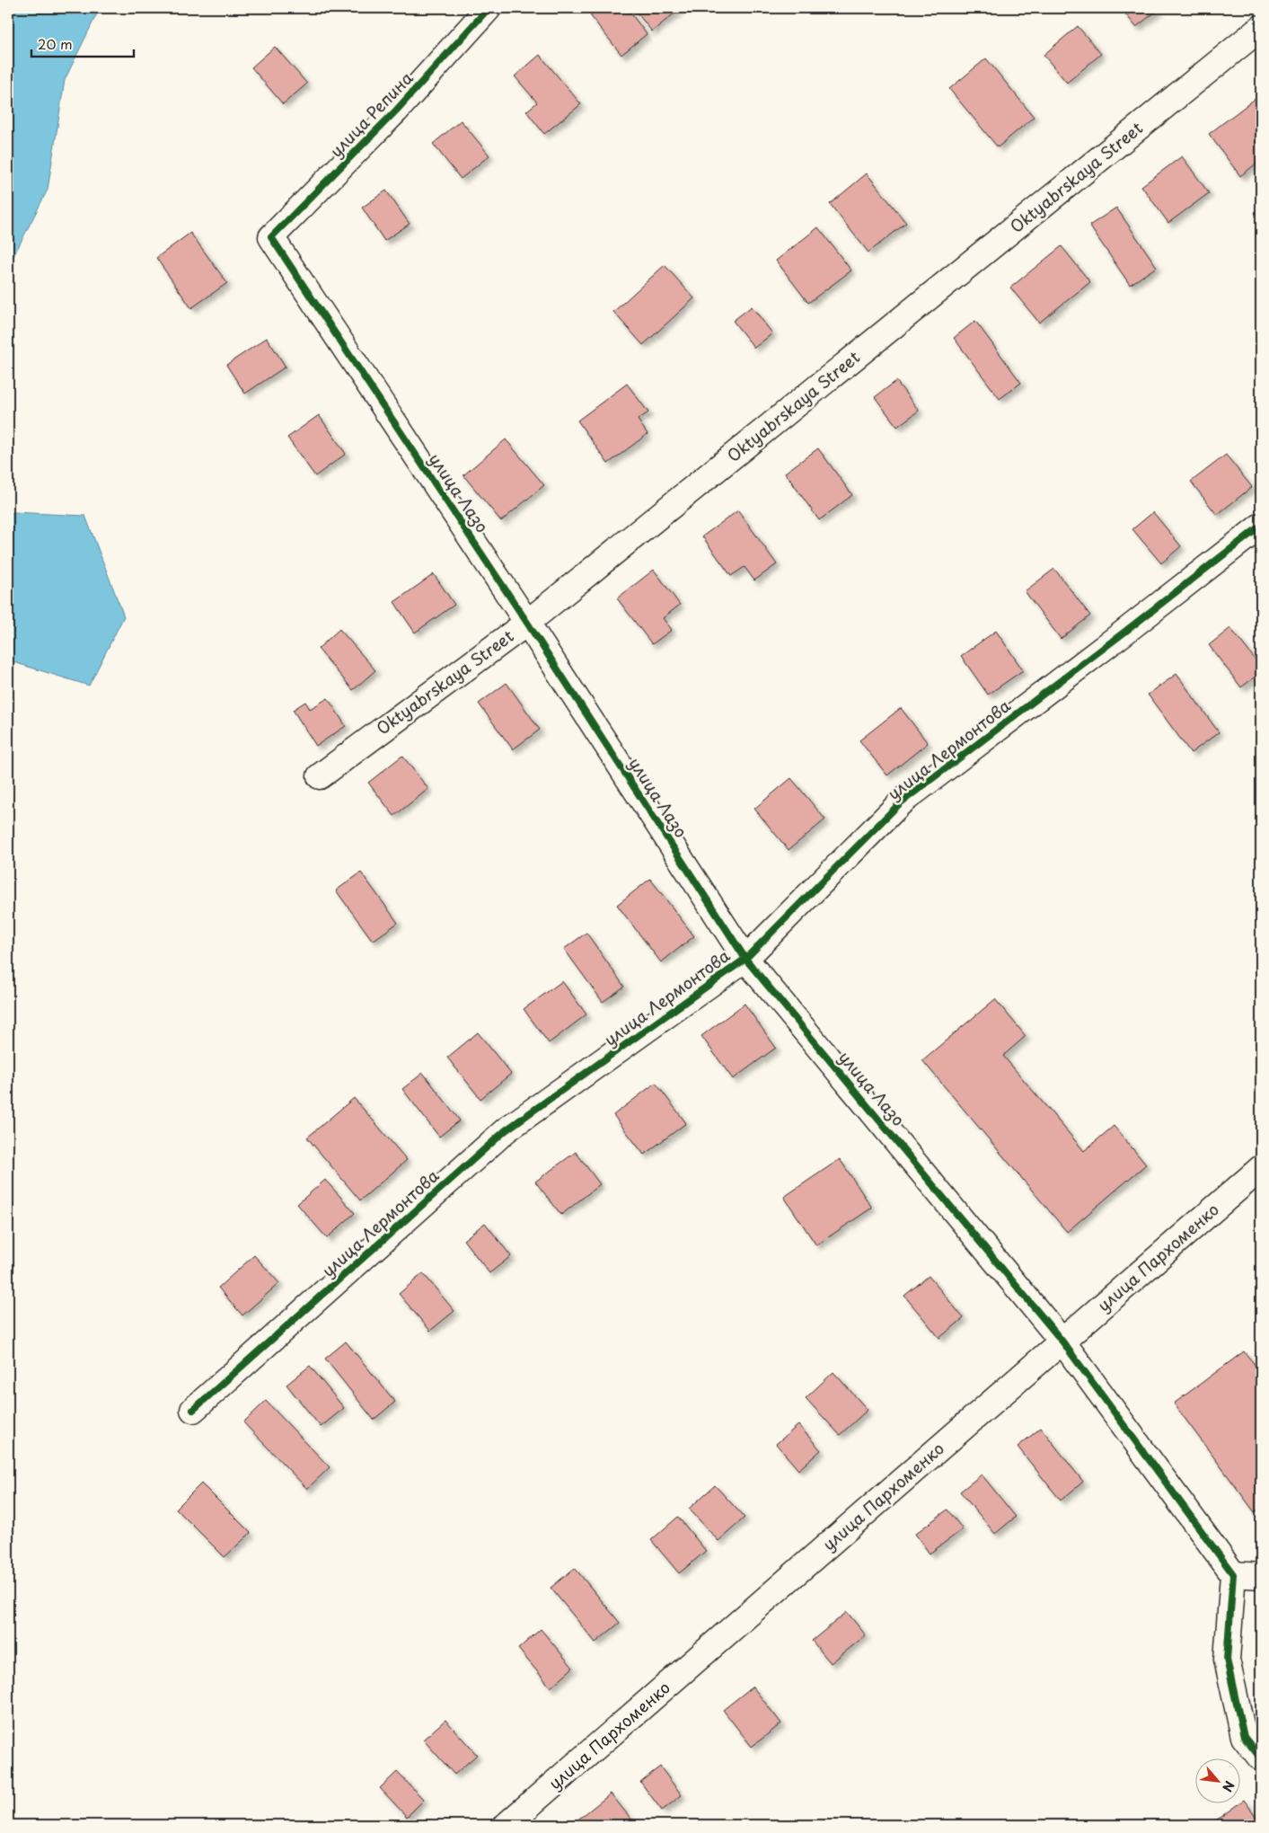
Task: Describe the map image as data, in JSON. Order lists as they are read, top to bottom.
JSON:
{
  "streets": {
    "street": [
      "улица Репина",
      "Oktyabrskaya Street",
      "улица Лазо",
      "улица Лермонтова",
      "улица Пархоменко"
    ]
  },
  "crossings": [
    ["улица Репина", "улица Лазо"],
    ["Oktyabrskaya Street", "улица Лазо"],
    ["улица Лазо", "улица Лермонтова"],
    ["улица Лазо", "улица Пархоменко"]
  ],
  "scale_bar": "20 m",
  "north": "bottom right"
}
